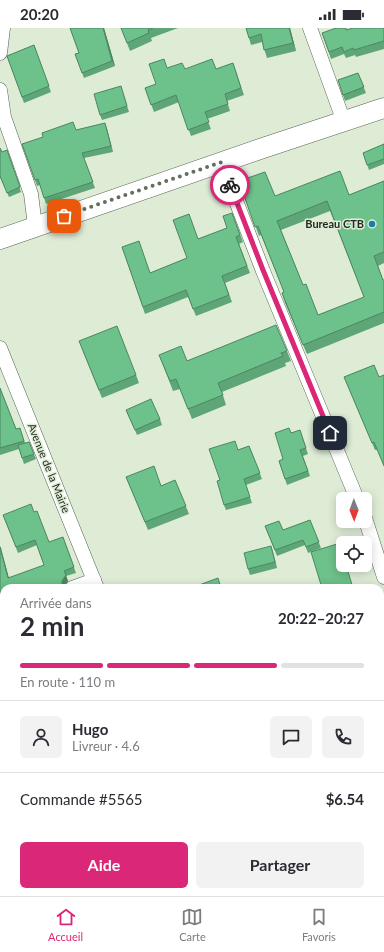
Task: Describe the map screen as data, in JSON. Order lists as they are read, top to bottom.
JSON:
{
  "streets": {
    "street": ["Avenue de la Mairie"]
  },
  "places": ["Bureau CTB"],
  "north": "bottom",
  "page": {
    "status": "20:20",
    "heading": ["2 min", "Arrivée dans", "20:22–20:27"],
    "panel": [
      "Hugo",
      "Livreur · 4.6",
      "Commande #5565",
      "$6.54"
    ],
    "bar": "En route · 110 m",
    "buttons": ["Aide", "Partager"],
    "tabs": ["Accueil", "Carte", "Favoris"]
  }
}
